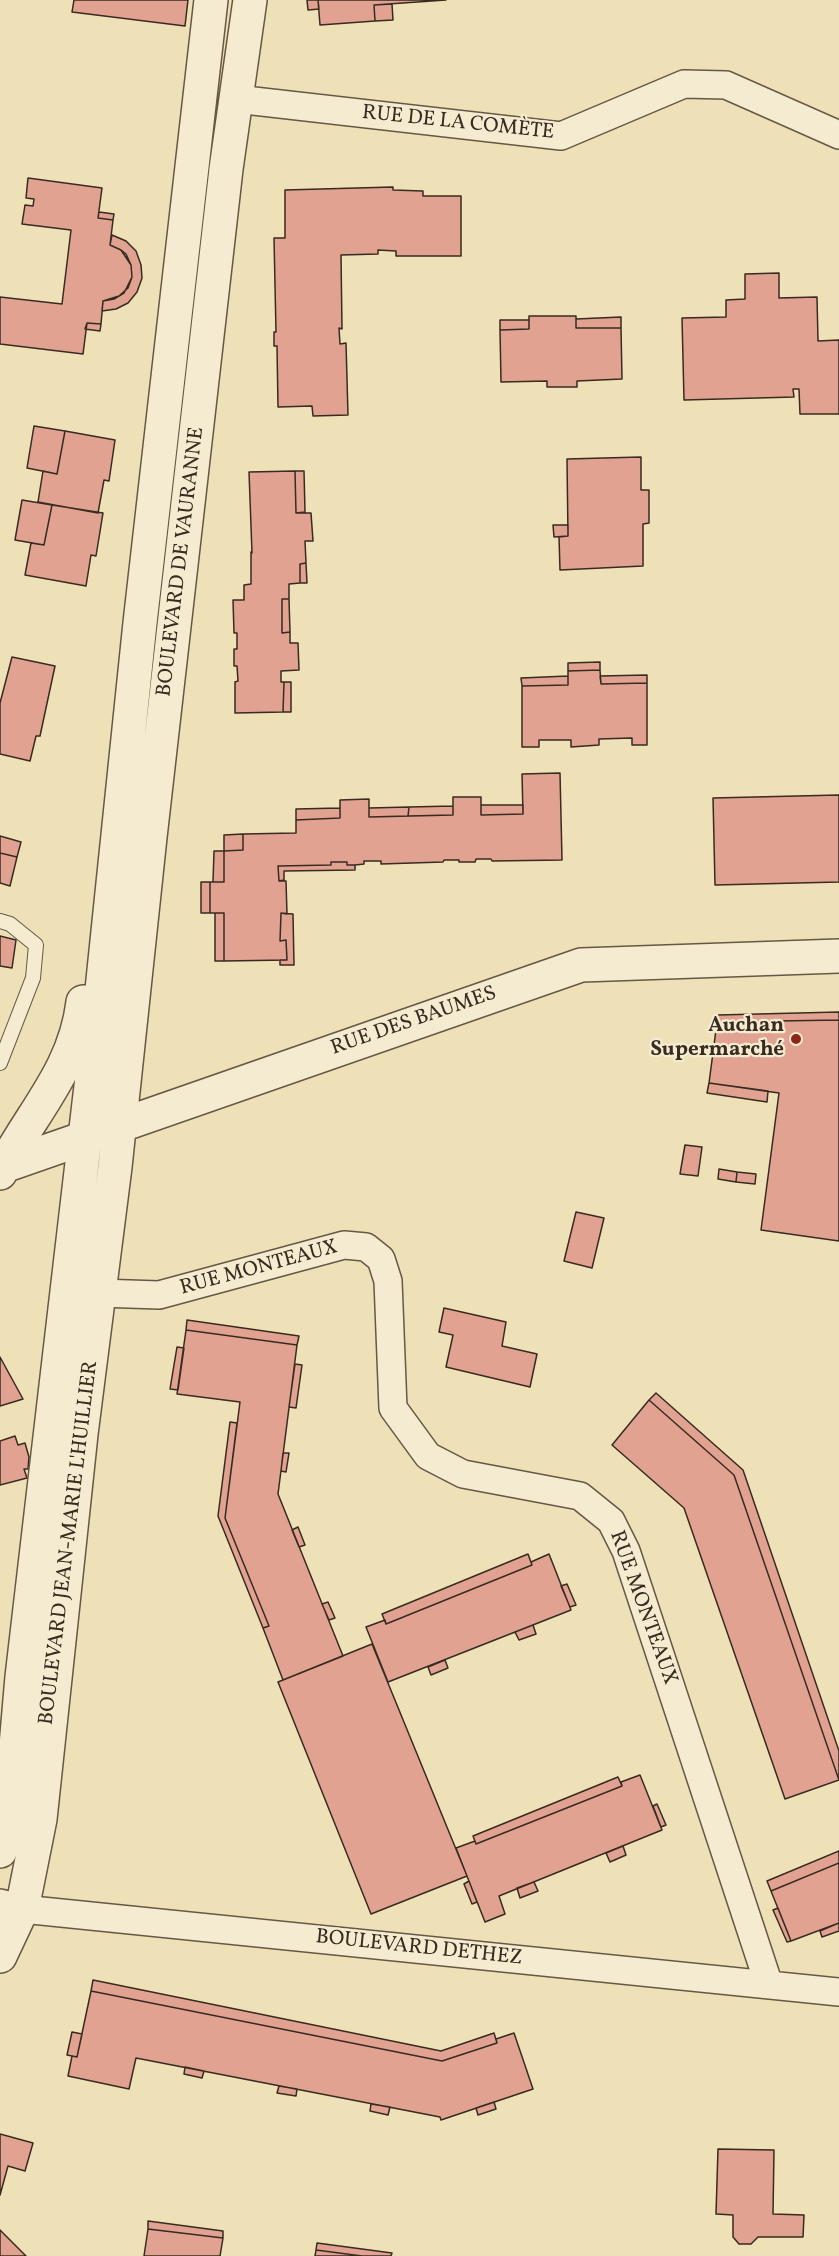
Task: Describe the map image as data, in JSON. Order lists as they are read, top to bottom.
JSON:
{
  "streets": {
    "street": [
      "RUE DE LA COMÈTE",
      "BOULEVARD DE VAURANNE",
      "RUE DES BAUMES",
      "RUE MONTEAUX",
      "BOULEVARD JEAN-MARIE L'HUILLIER",
      "BOULEVARD DETHEZ"
    ]
  },
  "crossings": [
    ["RUE DE LA COMÈTE", "BOULEVARD DE VAURANNE"],
    ["BOULEVARD DE VAURANNE", "RUE DES BAUMES"],
    ["BOULEVARD DE VAURANNE", "BOULEVARD JEAN-MARIE L'HUILLIER"],
    ["RUE DES BAUMES", "BOULEVARD JEAN-MARIE L'HUILLIER"],
    ["RUE MONTEAUX", "BOULEVARD JEAN-MARIE L'HUILLIER"],
    ["RUE MONTEAUX", "BOULEVARD DETHEZ"],
    ["BOULEVARD JEAN-MARIE L'HUILLIER", "BOULEVARD DETHEZ"]
  ],
  "places": ["Auchan Supermarché"]
}
